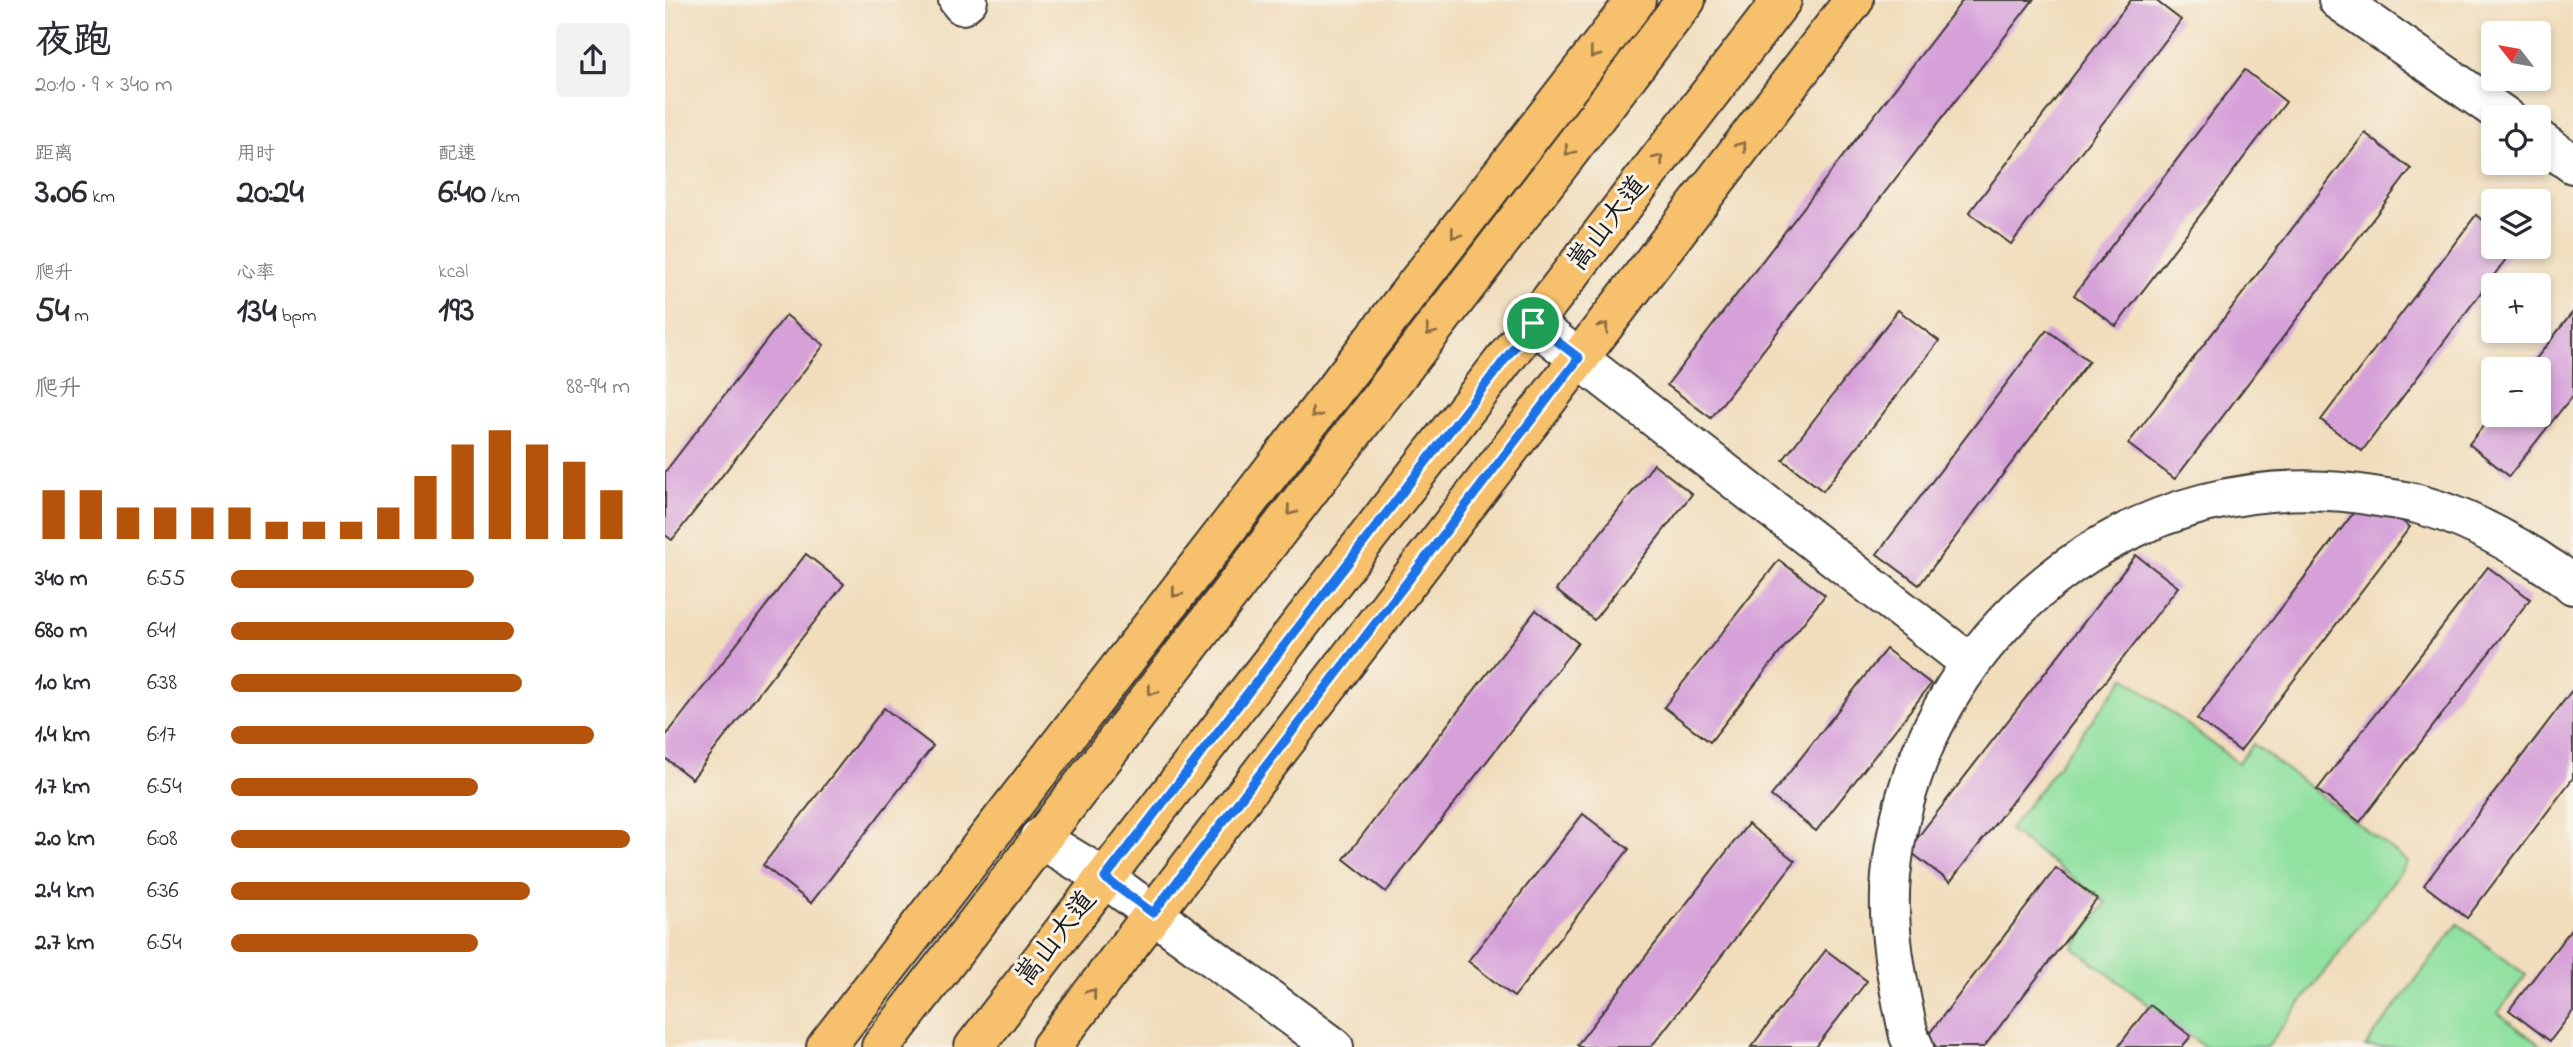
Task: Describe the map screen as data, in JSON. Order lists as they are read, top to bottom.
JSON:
{
  "streets": {
    "main road": ["嵩山大道"]
  },
  "north": "top left",
  "page": {
    "heading": ["夜跑", "20:10 · 9 × 340 m"],
    "map_buttons": ["+", "−"],
    "stats": [
      ["距离", "3.06 km"],
      ["用时", "20:24"],
      ["配速", "6:40 /km"],
      ["爬升", "54 m"],
      ["心率", "134 bpm"],
      ["kcal", "193"]
    ],
    "chart": ["爬升", "88–94 m"],
    "list": [
      {
        "name": "340 m",
        "note": "6:55"
      },
      {
        "name": "680 m",
        "note": "6:41"
      },
      {
        "name": "1.0 km",
        "note": "6:38"
      },
      {
        "name": "1.4 km",
        "note": "6:17"
      },
      {
        "name": "1.7 km",
        "note": "6:54"
      },
      {
        "name": "2.0 km",
        "note": "6:08"
      },
      {
        "name": "2.4 km",
        "note": "6:36"
      },
      {
        "name": "2.7 km",
        "note": "6:54"
      }
    ]
  }
}
